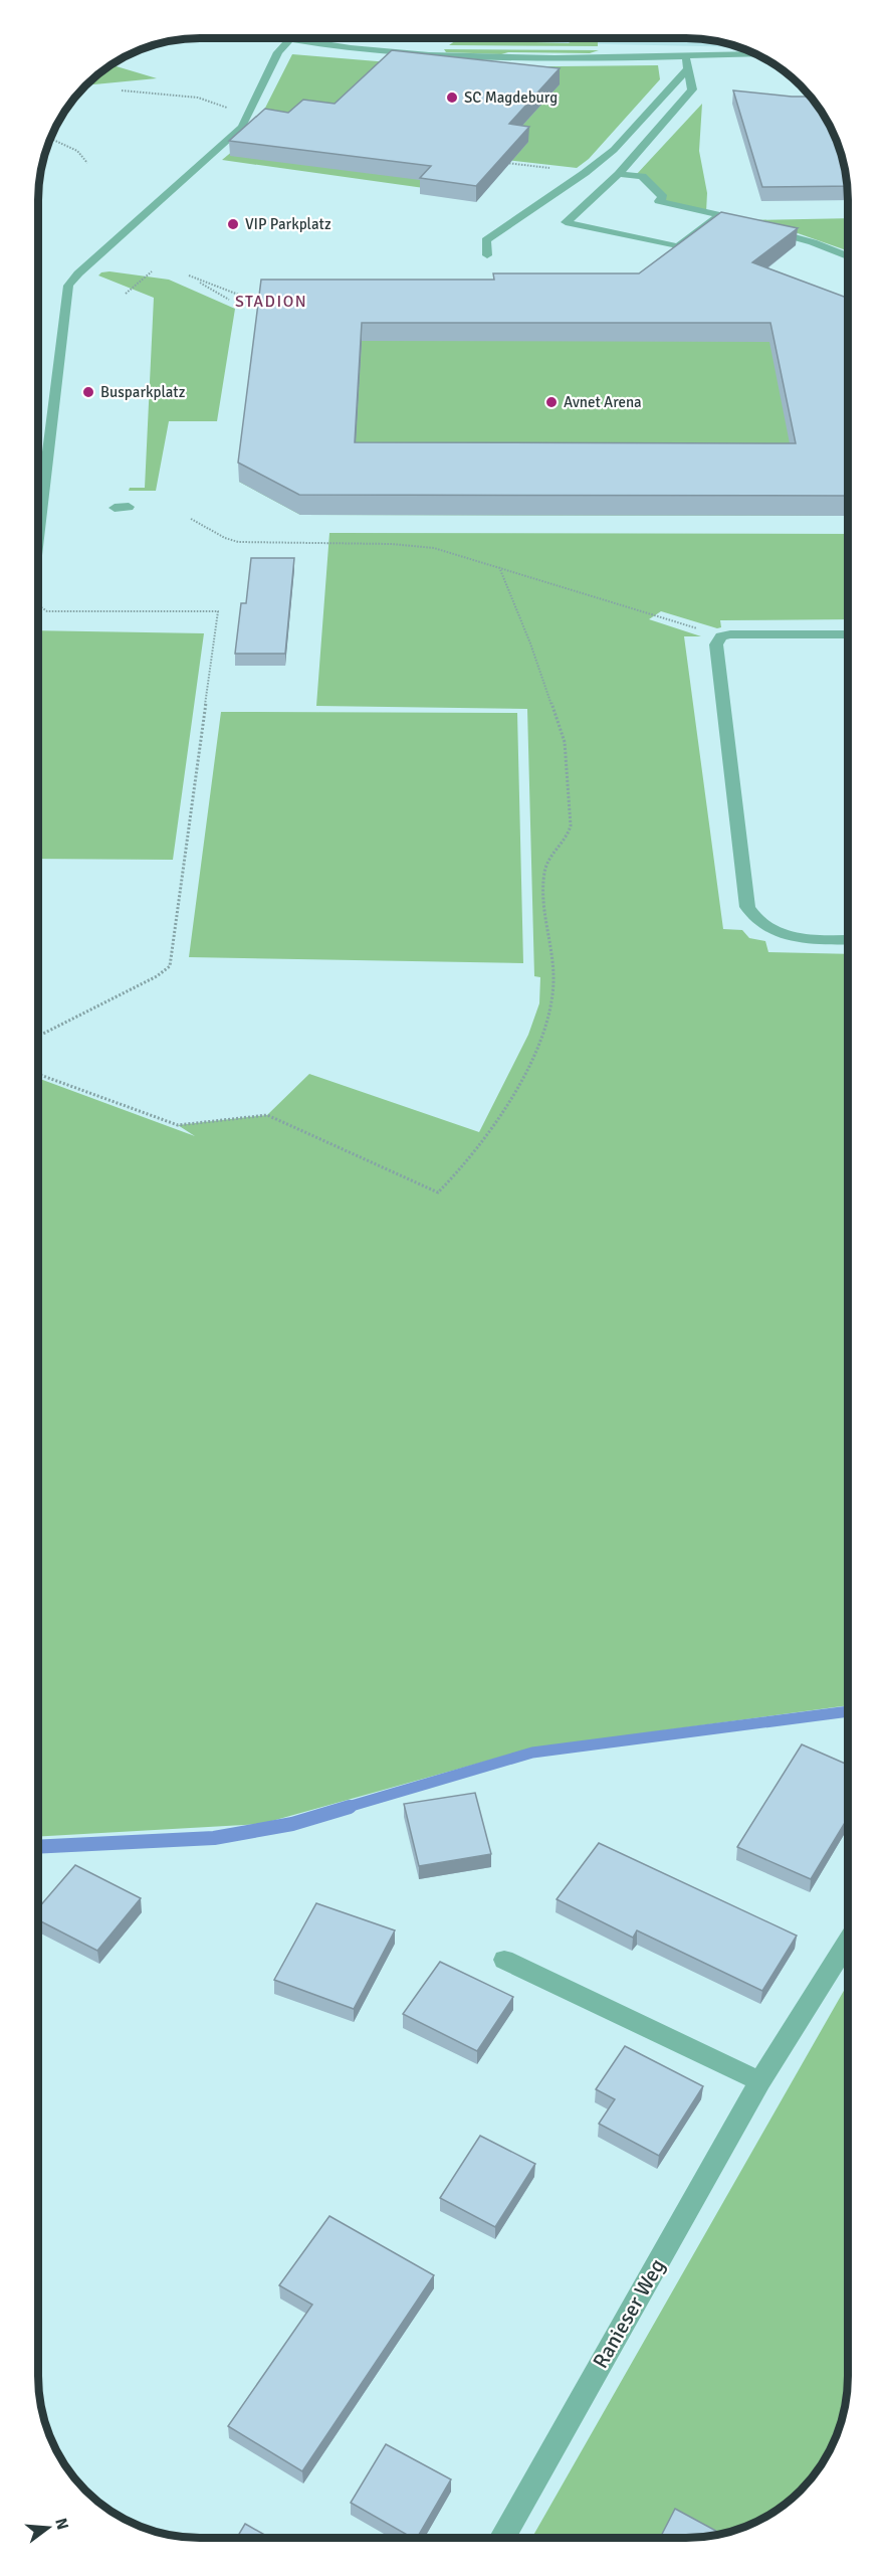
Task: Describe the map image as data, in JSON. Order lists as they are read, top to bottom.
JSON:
{
  "streets": {
    "street": ["Ranieser Weg"]
  },
  "districts": ["STADION"],
  "places": [
    "SC Magdeburg",
    "VIP Parkplatz",
    "Busparkplatz",
    "Avnet Arena"
  ],
  "north": "right"
}
